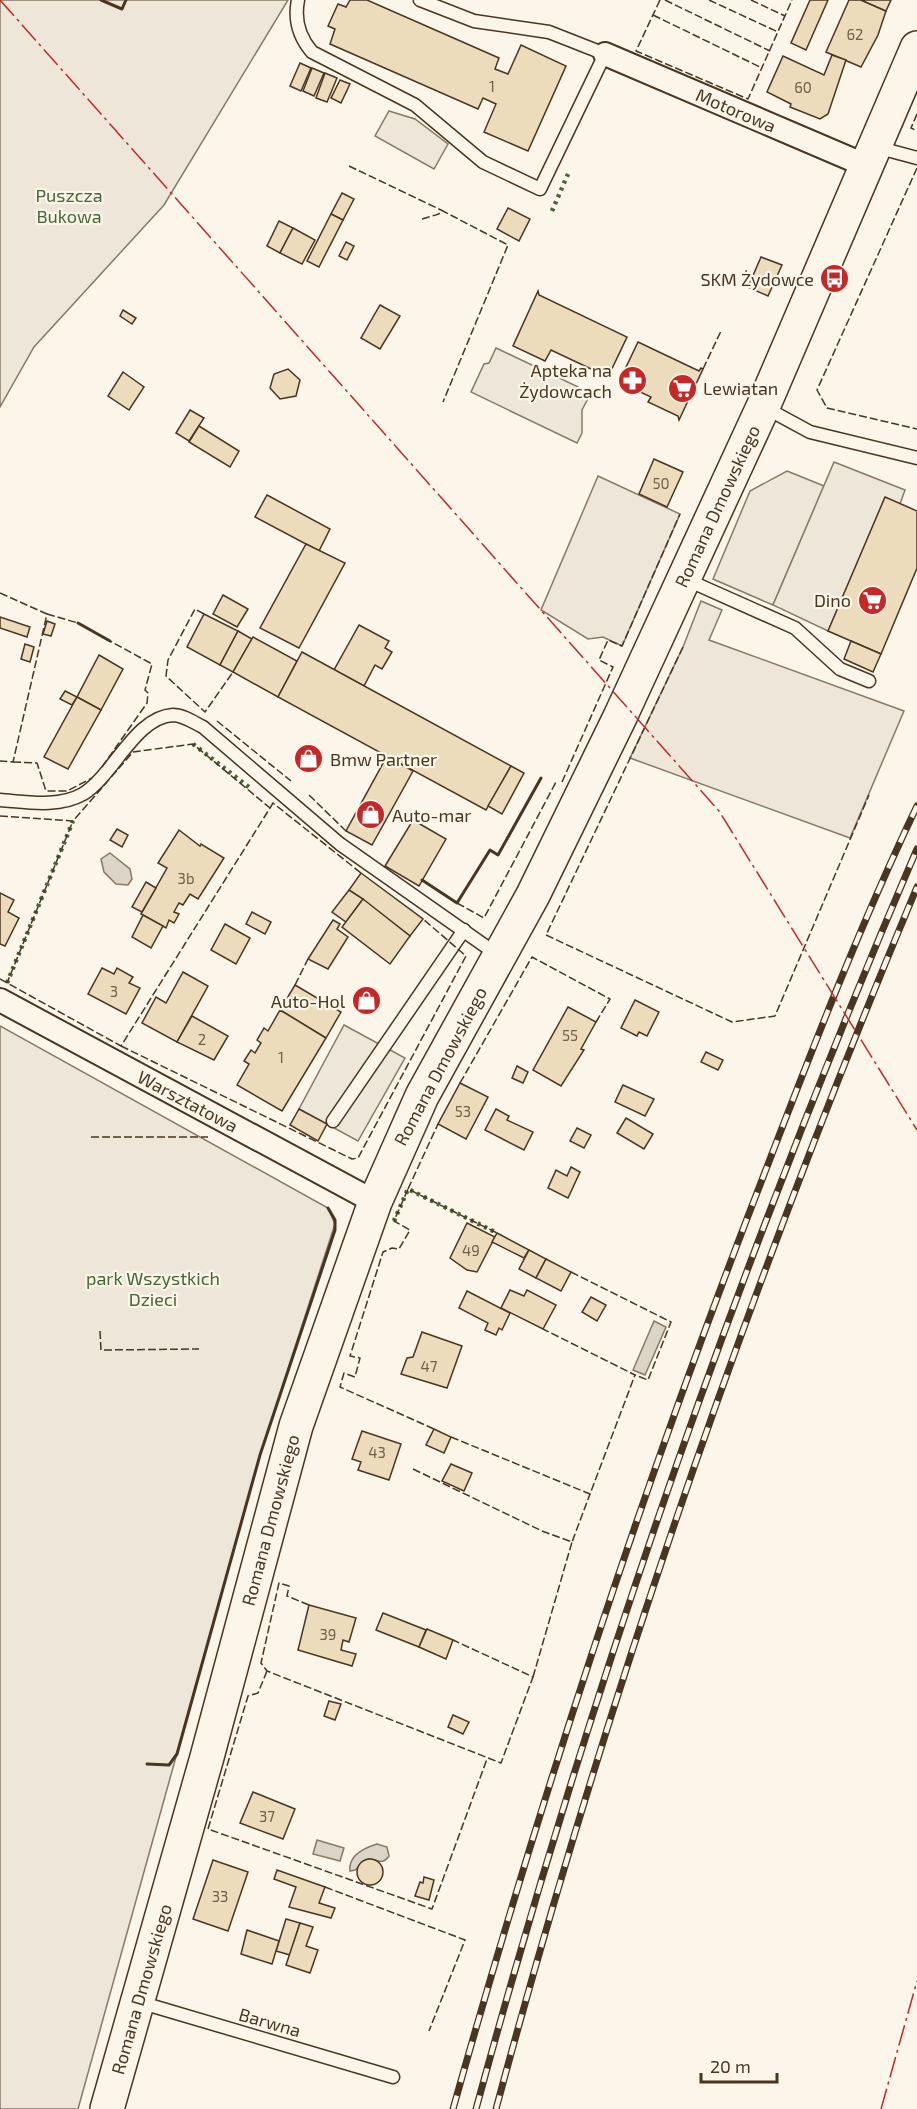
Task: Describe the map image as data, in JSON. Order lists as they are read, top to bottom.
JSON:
{
  "streets": {
    "main road": ["Romana Dmowskiego"],
    "street": ["Motorowa", "Warsztatowa"],
    "lane": ["Barwna"]
  },
  "crossings": [
    ["Motorowa", "Romana Dmowskiego"],
    ["Romana Dmowskiego", "Warsztatowa"],
    ["Romana Dmowskiego", "Barwna"]
  ],
  "parks": ["Puszcza Bukowa", "park Wszystkich Dzieci"],
  "places": {
    "bus stop": ["SKM Żydowce"],
    "pharmacy": ["Apteka na Żydowcach"],
    "supermarket": ["Lewiatan", "Dino"],
    "shop": ["Bmw Partner", "Auto-mar", "Auto-Hol"]
  },
  "house_numbers": [
    "62",
    "1",
    "60",
    "50",
    "3b",
    "3",
    "55",
    "2",
    "1",
    "53",
    "49",
    "47",
    "43",
    "39",
    "37",
    "33"
  ],
  "scale_bar": "20 m"
}
